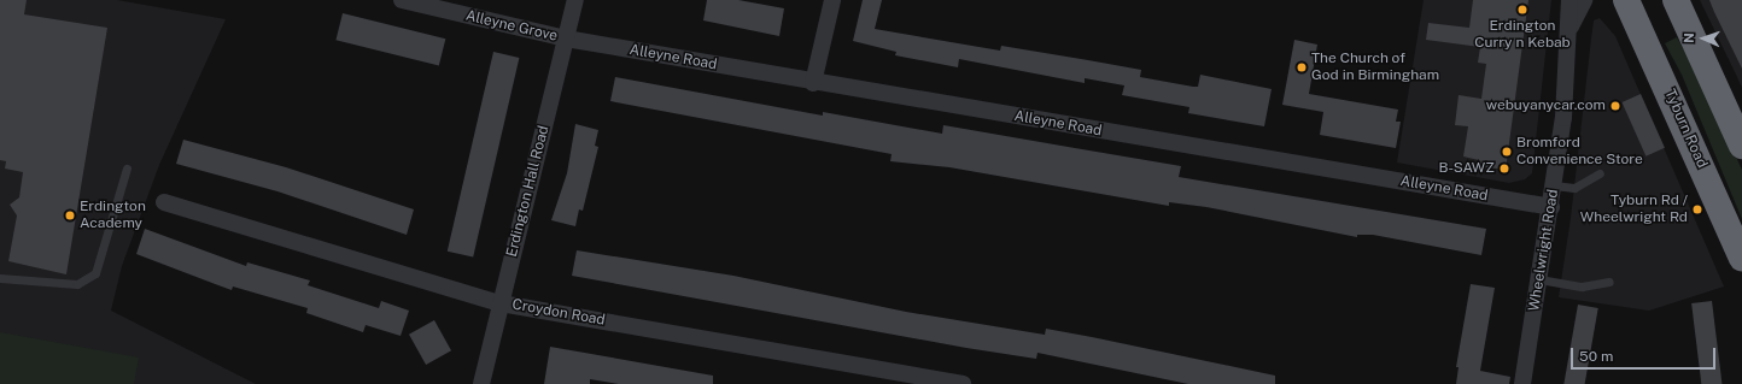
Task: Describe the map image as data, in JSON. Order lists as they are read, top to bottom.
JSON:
{
  "streets": {
    "highway": ["Tyburn Road"],
    "street": [
      "Alleyne Grove",
      "Alleyne Road",
      "Erdington Hall Road",
      "Wheelwright Road",
      "Croydon Road"
    ]
  },
  "crossings": [
    ["Alleyne Grove", "Alleyne Road"],
    ["Alleyne Grove", "Erdington Hall Road"],
    ["Alleyne Road", "Erdington Hall Road"],
    ["Alleyne Road", "Wheelwright Road"],
    ["Erdington Hall Road", "Croydon Road"]
  ],
  "places": [
    "Erdington Curry n Kebab",
    "The Church of God in Birmingham",
    "webuyanycar.com",
    "Bromford Convenience Store",
    "B-SAWZ",
    "Tyburn Rd / Wheelwright Rd",
    "Erdington Academy"
  ],
  "scale_bar": "50 m",
  "north": "left"
}
